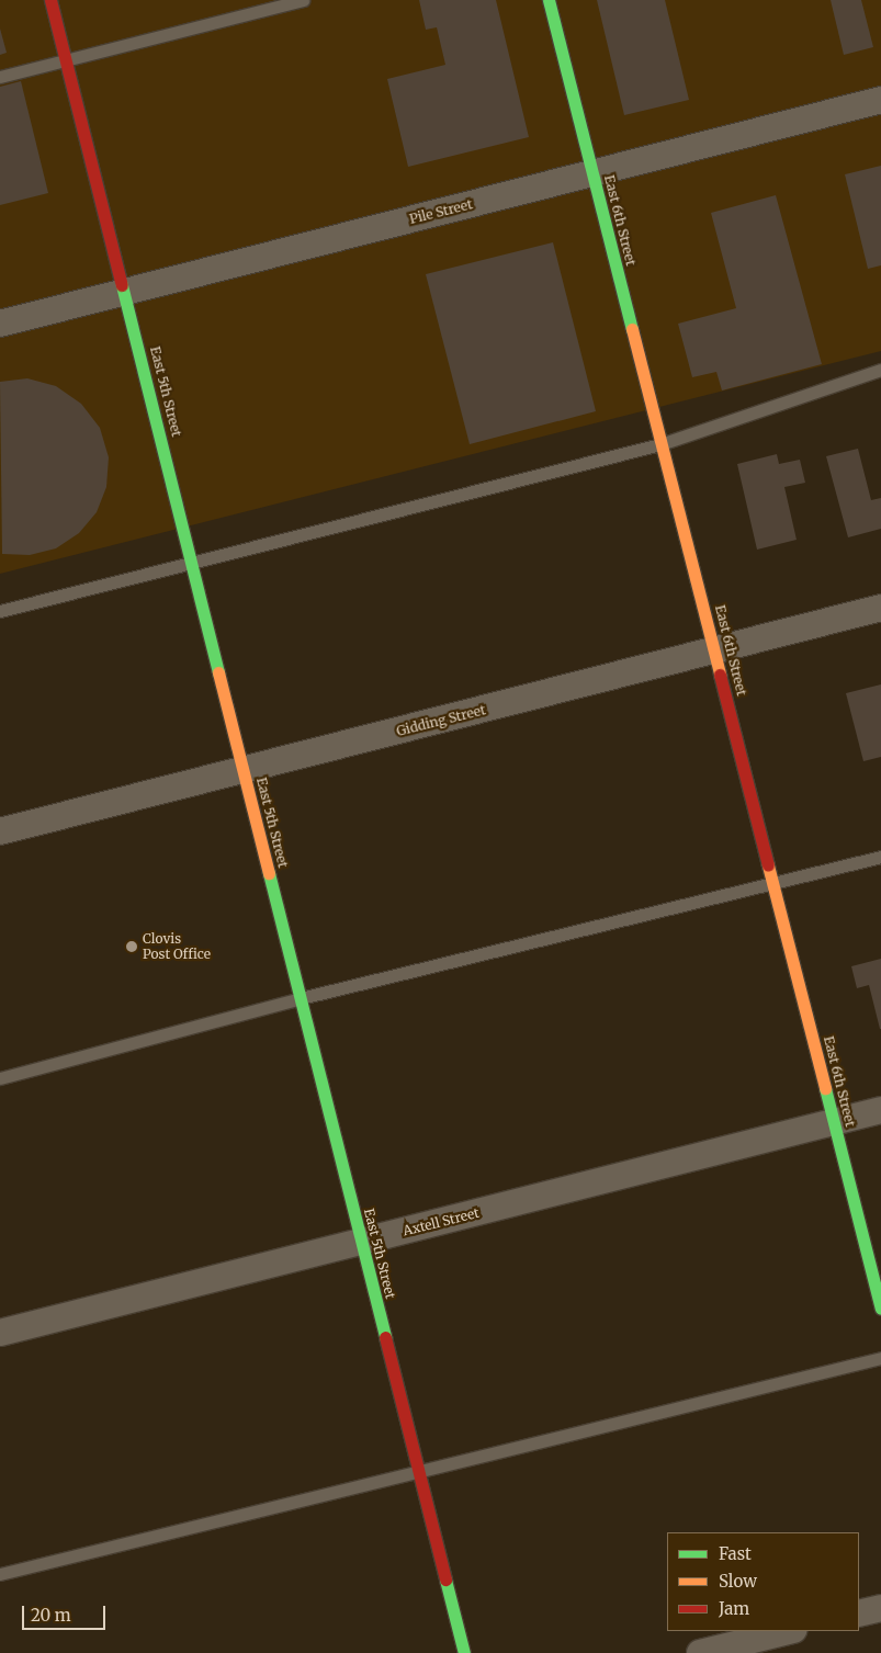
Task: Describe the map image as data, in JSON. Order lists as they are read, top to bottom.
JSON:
{
  "streets": {
    "street": [
      "Pile Street",
      "East 6th Street",
      "East 5th Street",
      "Gidding Street",
      "Axtell Street"
    ]
  },
  "crossings": [
    ["Pile Street", "East 6th Street"],
    ["Pile Street", "East 5th Street"],
    ["East 6th Street", "Gidding Street"],
    ["East 6th Street", "Axtell Street"],
    ["East 5th Street", "Gidding Street"],
    ["East 5th Street", "Axtell Street"]
  ],
  "places": ["Clovis Post Office"],
  "legend": ["Fast", "Slow", "Jam"],
  "scale_bar": "20 m"
}
